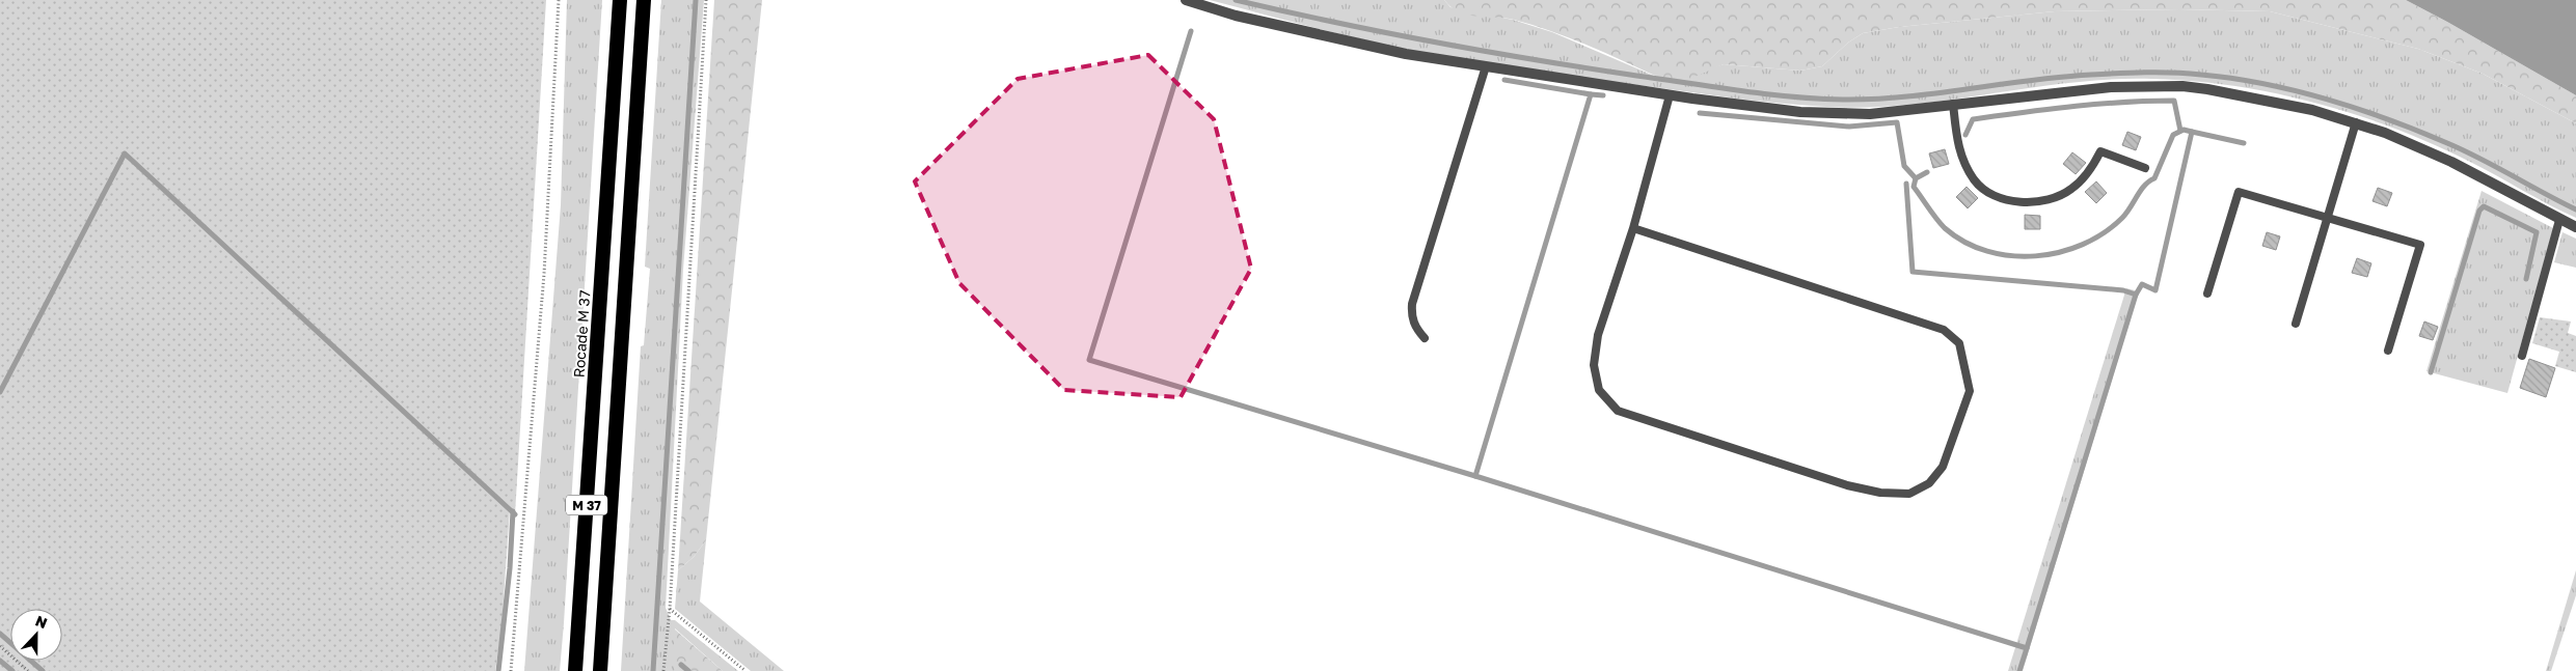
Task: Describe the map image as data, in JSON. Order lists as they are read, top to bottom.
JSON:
{
  "streets": {
    "highway": ["Rocade M 37", "M 37"]
  },
  "north": "top"
}
